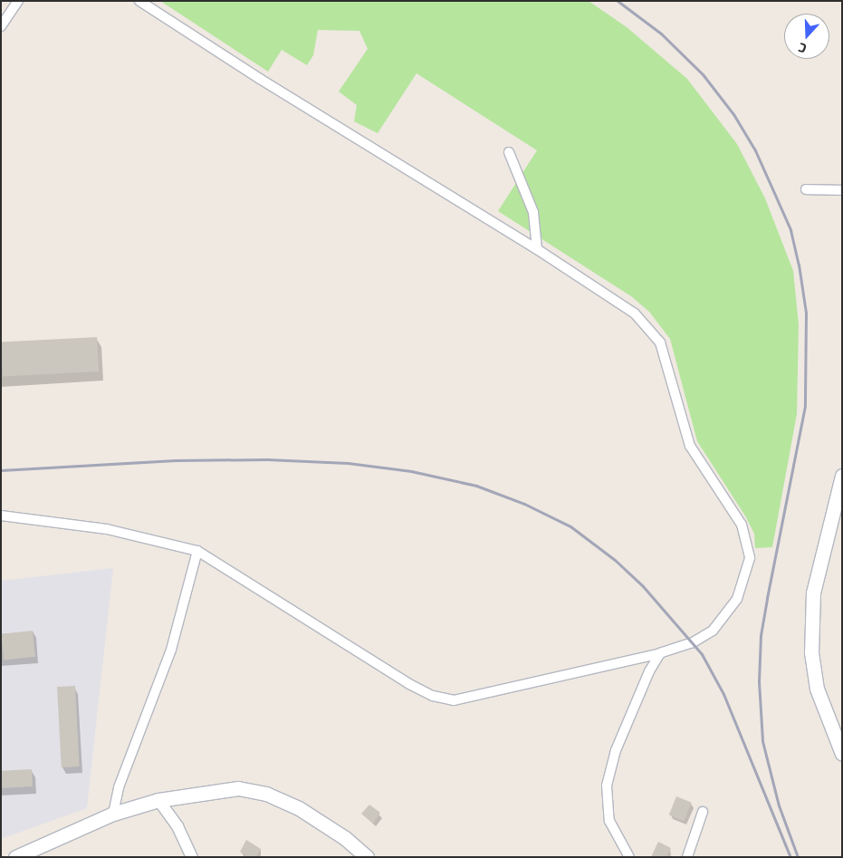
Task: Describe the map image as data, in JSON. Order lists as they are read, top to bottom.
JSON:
{
  "north": "bottom"
}
